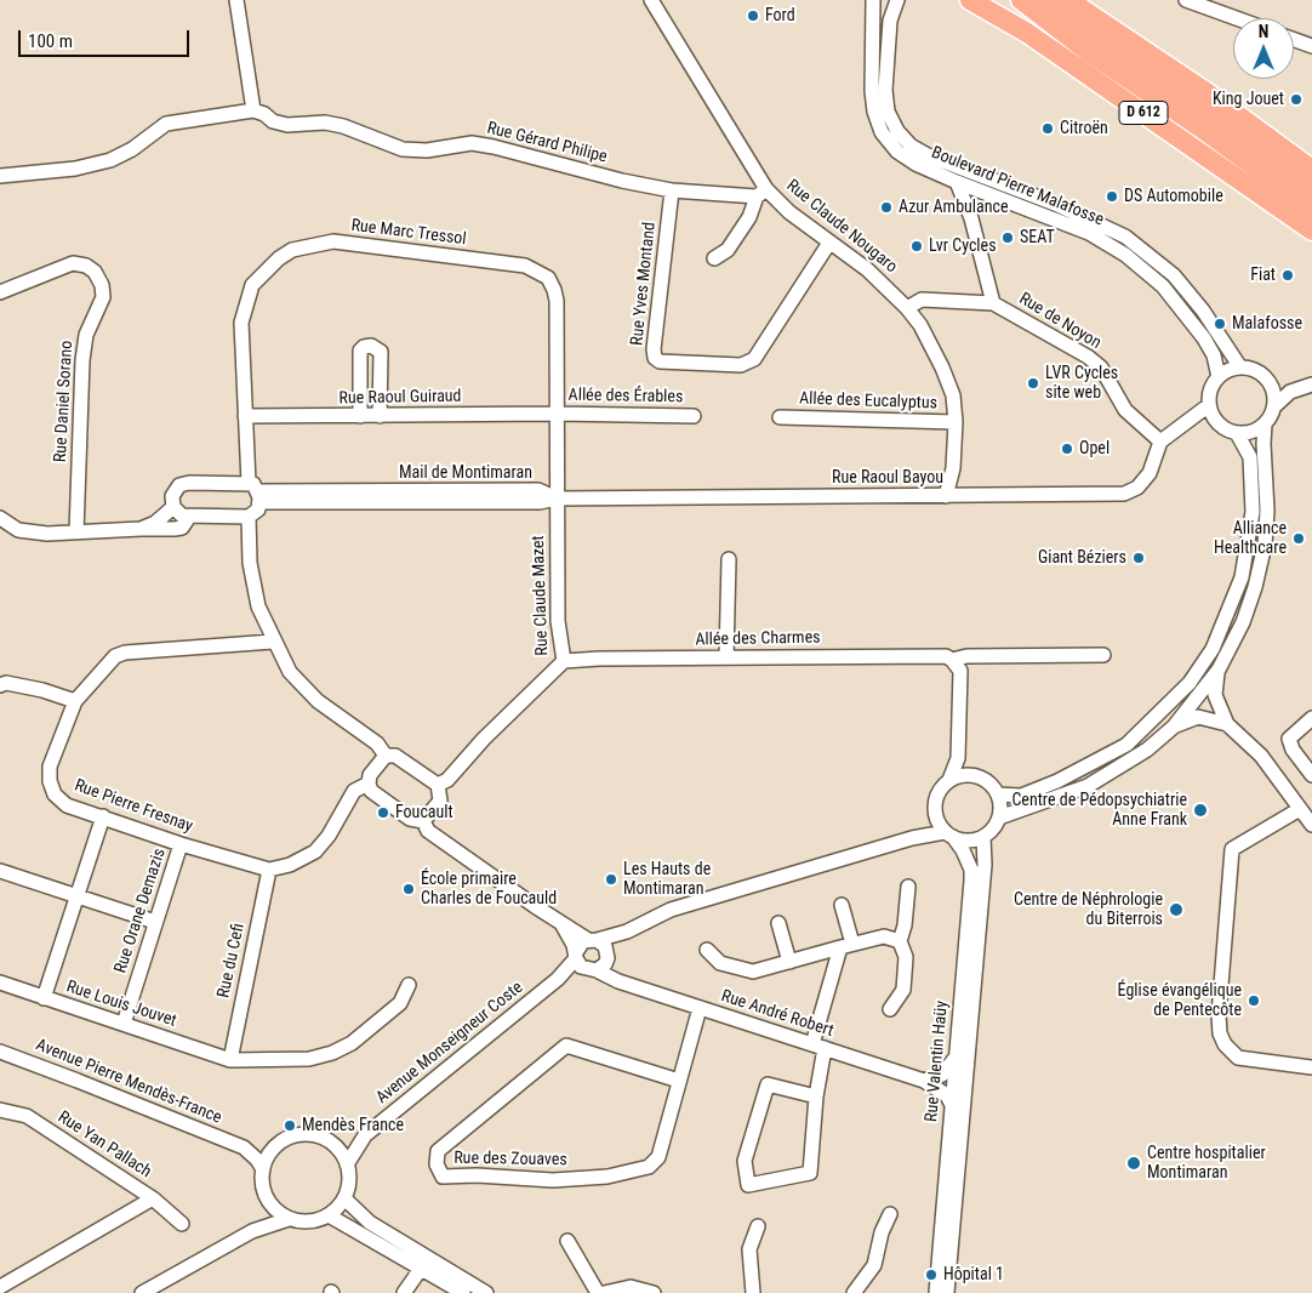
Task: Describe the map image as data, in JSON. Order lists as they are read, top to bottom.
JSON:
{
  "streets": {
    "highway": ["D 612"],
    "street": [
      "Rue Gérard Philipe",
      "Boulevard Pierre Malafosse",
      "Rue Claude Nougaro",
      "Rue Marc Tressol",
      "Rue Yves Montand",
      "Rue de Noyon",
      "Allée des Érables",
      "Rue Raoul Guiraud",
      "Rue Daniel Sorano",
      "Allée des Eucalyptus",
      "Mail de Montimaran",
      "Rue Raoul Bayou",
      "Rue Claude Mazet",
      "Allée des Charmes",
      "Rue Pierre Fresnay",
      "Rue Orane Demazis",
      "Rue du Cefi",
      "Rue Louis Jouvet",
      "Rue André Robert",
      "Avenue Monseigneur Coste",
      "Rue Valentin Haüy",
      "Avenue Pierre Mendès-France",
      "Rue Yan Pallach",
      "Rue des Zouaves"
    ]
  },
  "crossings": [
    ["Rue Gérard Philipe", "Rue Claude Nougaro"],
    ["Rue Gérard Philipe", "Rue Yves Montand"],
    ["Rue Claude Nougaro", "Rue Yves Montand"],
    ["Rue Claude Nougaro", "Rue de Noyon"],
    ["Rue Claude Nougaro", "Allée des Eucalyptus"],
    ["Rue Claude Nougaro", "Rue Raoul Bayou"],
    ["Rue Marc Tressol", "Allée des Érables"],
    ["Rue Marc Tressol", "Rue Raoul Guiraud"],
    ["Rue Marc Tressol", "Mail de Montimaran"],
    ["Rue Marc Tressol", "Rue Raoul Bayou"],
    ["Rue Marc Tressol", "Rue Claude Mazet"],
    ["Rue de Noyon", "Rue Raoul Bayou"],
    ["Allée des Érables", "Rue Raoul Guiraud"],
    ["Mail de Montimaran", "Rue Raoul Bayou"],
    ["Mail de Montimaran", "Rue Claude Mazet"],
    ["Rue Raoul Bayou", "Rue Claude Mazet"],
    ["Rue Claude Mazet", "Allée des Charmes"],
    ["Rue Pierre Fresnay", "Rue Orane Demazis"],
    ["Rue Pierre Fresnay", "Rue du Cefi"],
    ["Rue Orane Demazis", "Rue Louis Jouvet"],
    ["Rue du Cefi", "Rue Louis Jouvet"],
    ["Rue André Robert", "Avenue Monseigneur Coste"],
    ["Rue André Robert", "Rue Valentin Haüy"],
    ["Rue André Robert", "Rue des Zouaves"],
    ["Avenue Monseigneur Coste", "Rue Valentin Haüy"],
    ["Avenue Monseigneur Coste", "Avenue Pierre Mendès-France"]
  ],
  "places": [
    "Ford",
    "King Jouet",
    "Citroën",
    "DS Automobile",
    "Azur Ambulance",
    "SEAT",
    "Lvr Cycles",
    "Fiat",
    "Malafosse",
    "LVR Cycles site web",
    "Opel",
    "Alliance Healthcare",
    "Giant Béziers",
    "Centre de Pédopsychiatrie Anne Frank",
    "Foucault",
    "Les Hauts de Montimaran",
    "École primaire Charles de Foucauld",
    "Centre de Néphrologie du Biterrois",
    "Église évangélique de Pentecôte",
    "Mendès France",
    "Centre hospitalier Montimaran",
    "Hôpital 1"
  ],
  "scale_bar": "100 m",
  "north": "top"
}
